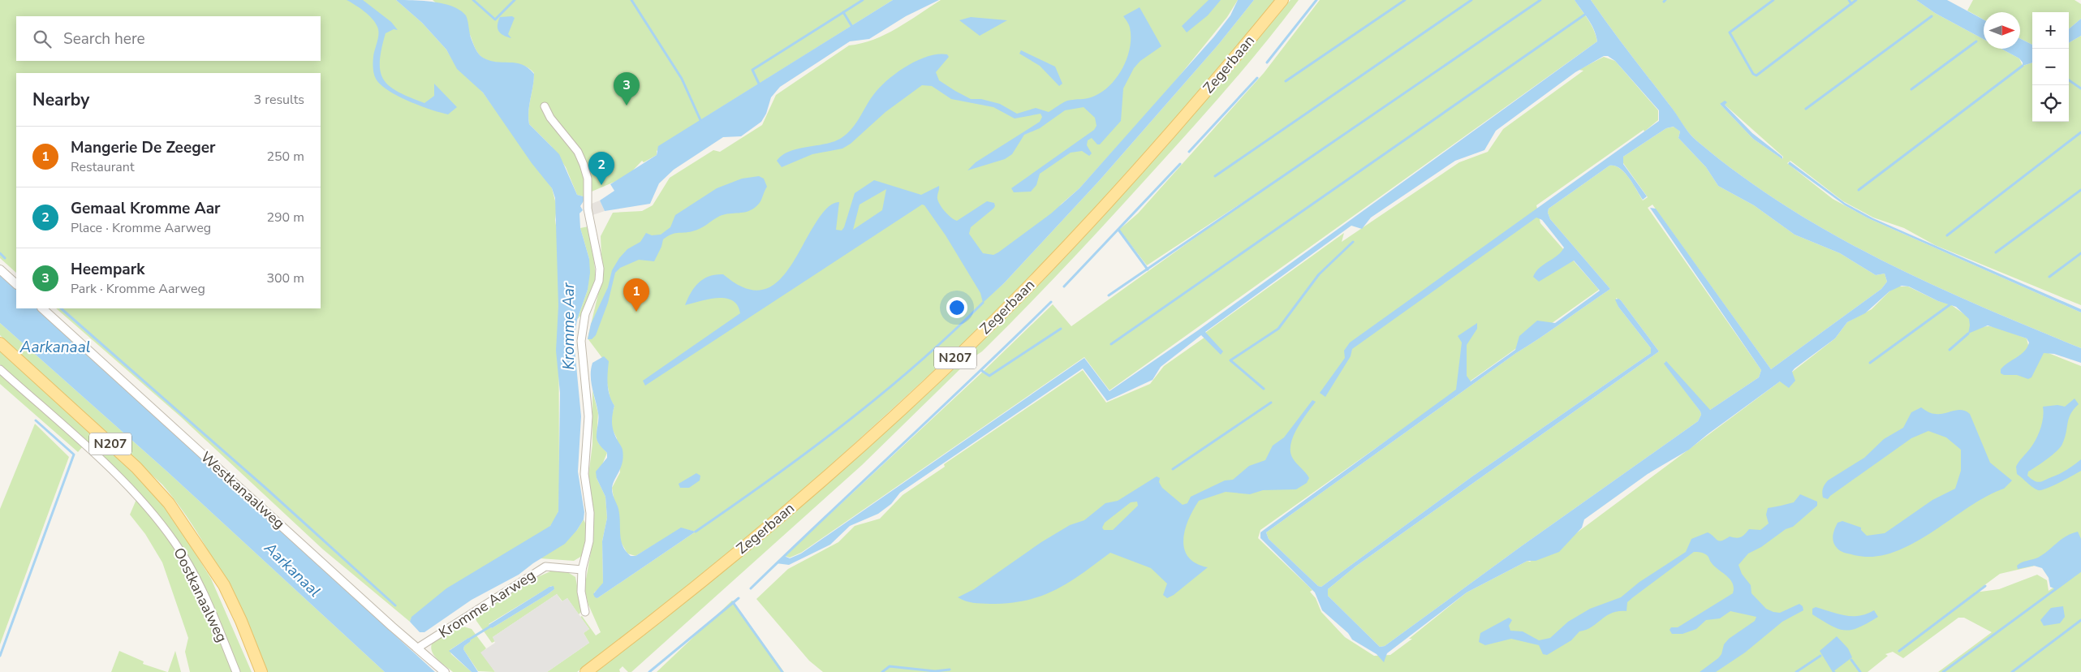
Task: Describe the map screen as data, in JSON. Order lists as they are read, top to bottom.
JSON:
{
  "streets": {
    "main road": ["Zegerbaan", "N207", "Oostkanaalweg"],
    "street": ["Westkanaalweg", "Kromme Aarweg"]
  },
  "crossings": [
    ["Westkanaalweg", "Kromme Aarweg"]
  ],
  "water": ["Kromme Aar", "Aarkanaal"],
  "north": "right",
  "page": {
    "map_buttons": ["+", "−"],
    "search": "Search here",
    "pins": ["3", "2", "1"],
    "heading": ["Nearby", "3 results"],
    "list": [
      {
        "mark": "1",
        "name": "Mangerie De Zeeger",
        "note": "Restaurant",
        "value": "250 m"
      },
      {
        "mark": "2",
        "name": "Gemaal Kromme Aar",
        "note": "Place · Kromme Aarweg",
        "value": "290 m"
      },
      {
        "mark": "3",
        "name": "Heempark",
        "note": "Park · Kromme Aarweg",
        "value": "300 m"
      }
    ]
  }
}
